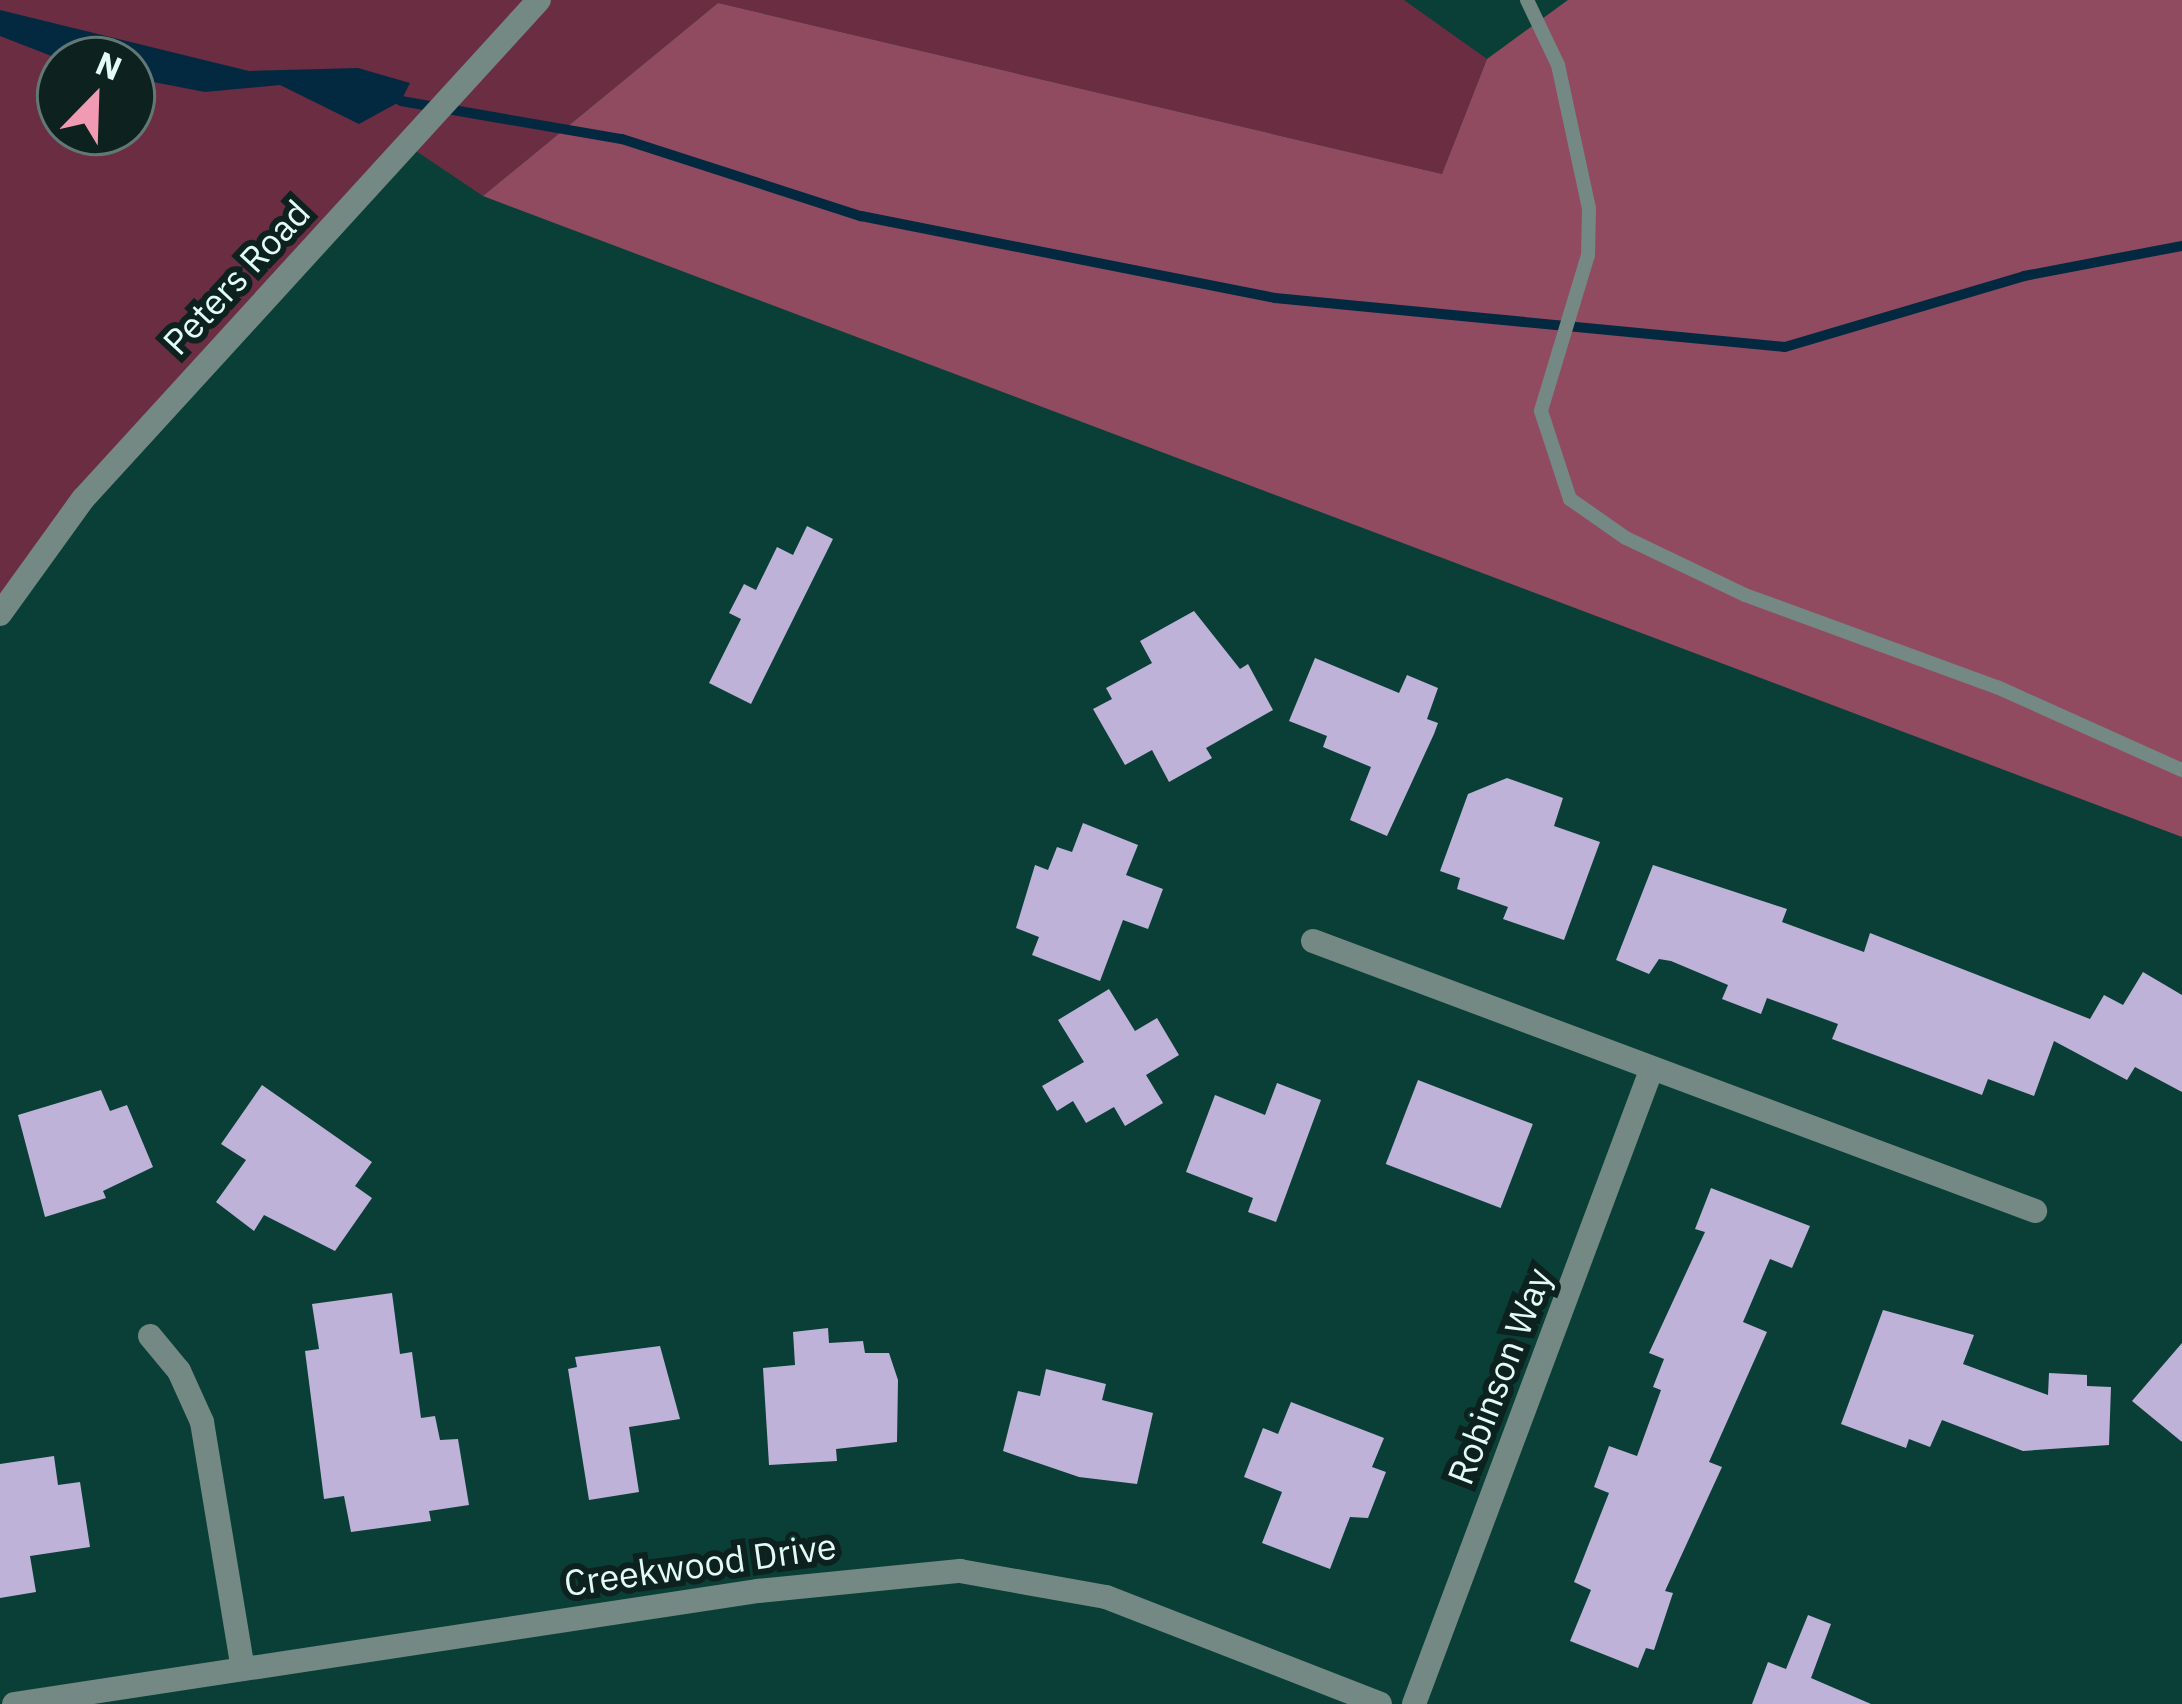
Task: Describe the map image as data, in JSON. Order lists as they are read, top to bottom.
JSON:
{
  "streets": {
    "street": ["Peters Road", "Robinson Way", "Creekwood Drive"]
  },
  "north": "top right"
}
